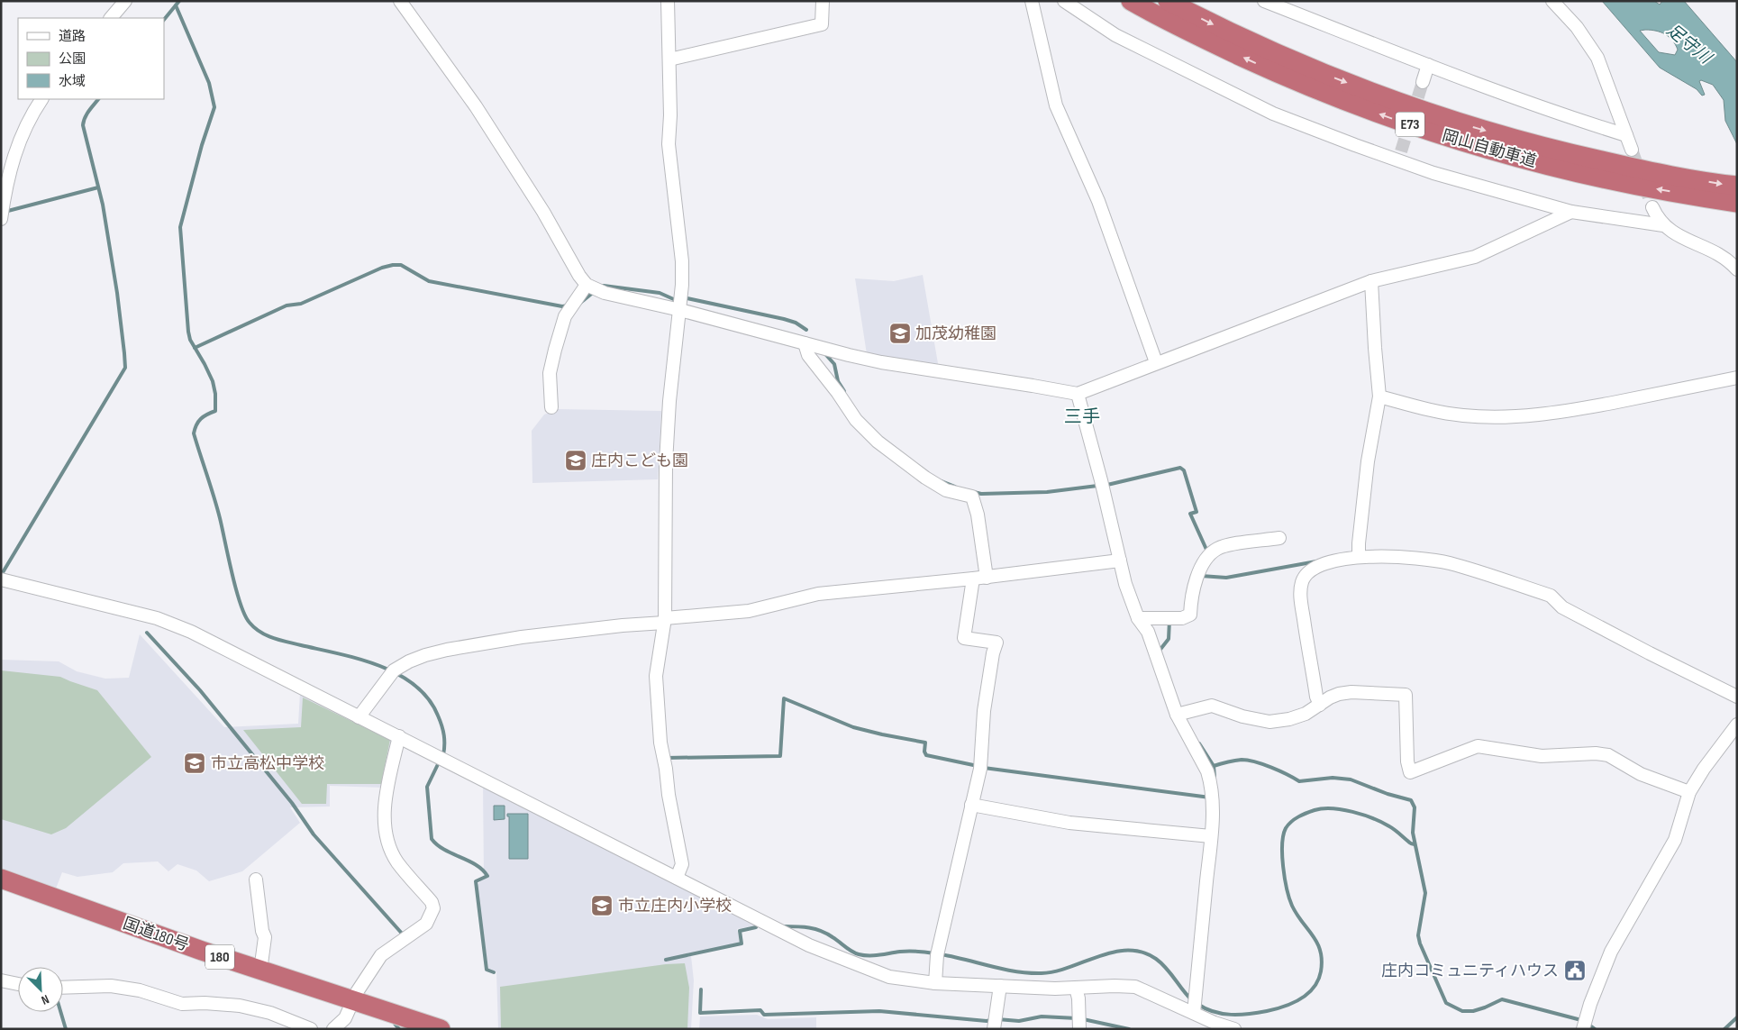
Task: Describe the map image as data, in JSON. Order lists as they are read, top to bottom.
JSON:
{
  "streets": {
    "highway": [
      "E73",
      "岡山自動車道",
      "国道180号",
      "180"
    ]
  },
  "districts": ["三手"],
  "water": ["足守川"],
  "places": {
    "school or university": [
      "加茂幼稚園",
      "庄内こども園",
      "市立高松中学校",
      "市立庄内小学校"
    ],
    "public building": ["庄内コミュニティハウス"]
  },
  "legend": ["道路", "公園", "水域"],
  "north": "bottom right"
}
